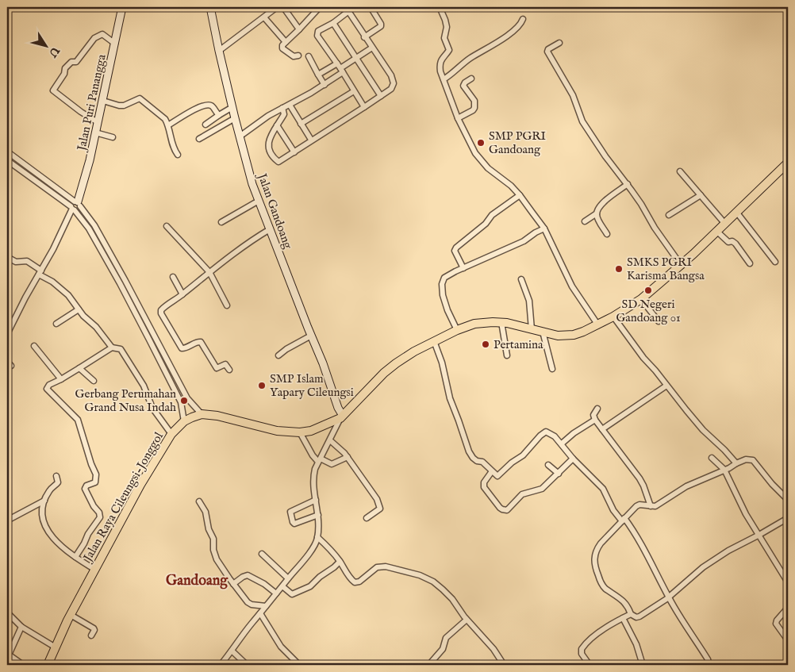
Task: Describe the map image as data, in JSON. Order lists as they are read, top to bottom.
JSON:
{
  "streets": {
    "main road": ["Jalan Raya Cileungsi-Jonggol"],
    "street": ["Jalan Puri Panangga", "Jalan Gandoang"]
  },
  "crossings": [
    ["Jalan Gandoang", "Jalan Raya Cileungsi-Jonggol"]
  ],
  "districts": ["Gandoang"],
  "places": [
    "SMP PGRI Gandoang",
    "SMKS PGRI Karisma Bangsa",
    "SD Negeri Gandoang 01",
    "Pertamina",
    "SMP Islam Yapary Cileungsi",
    "Gerbang Perumahan Grand Nusa Indah"
  ],
  "north": "bottom right"
}
